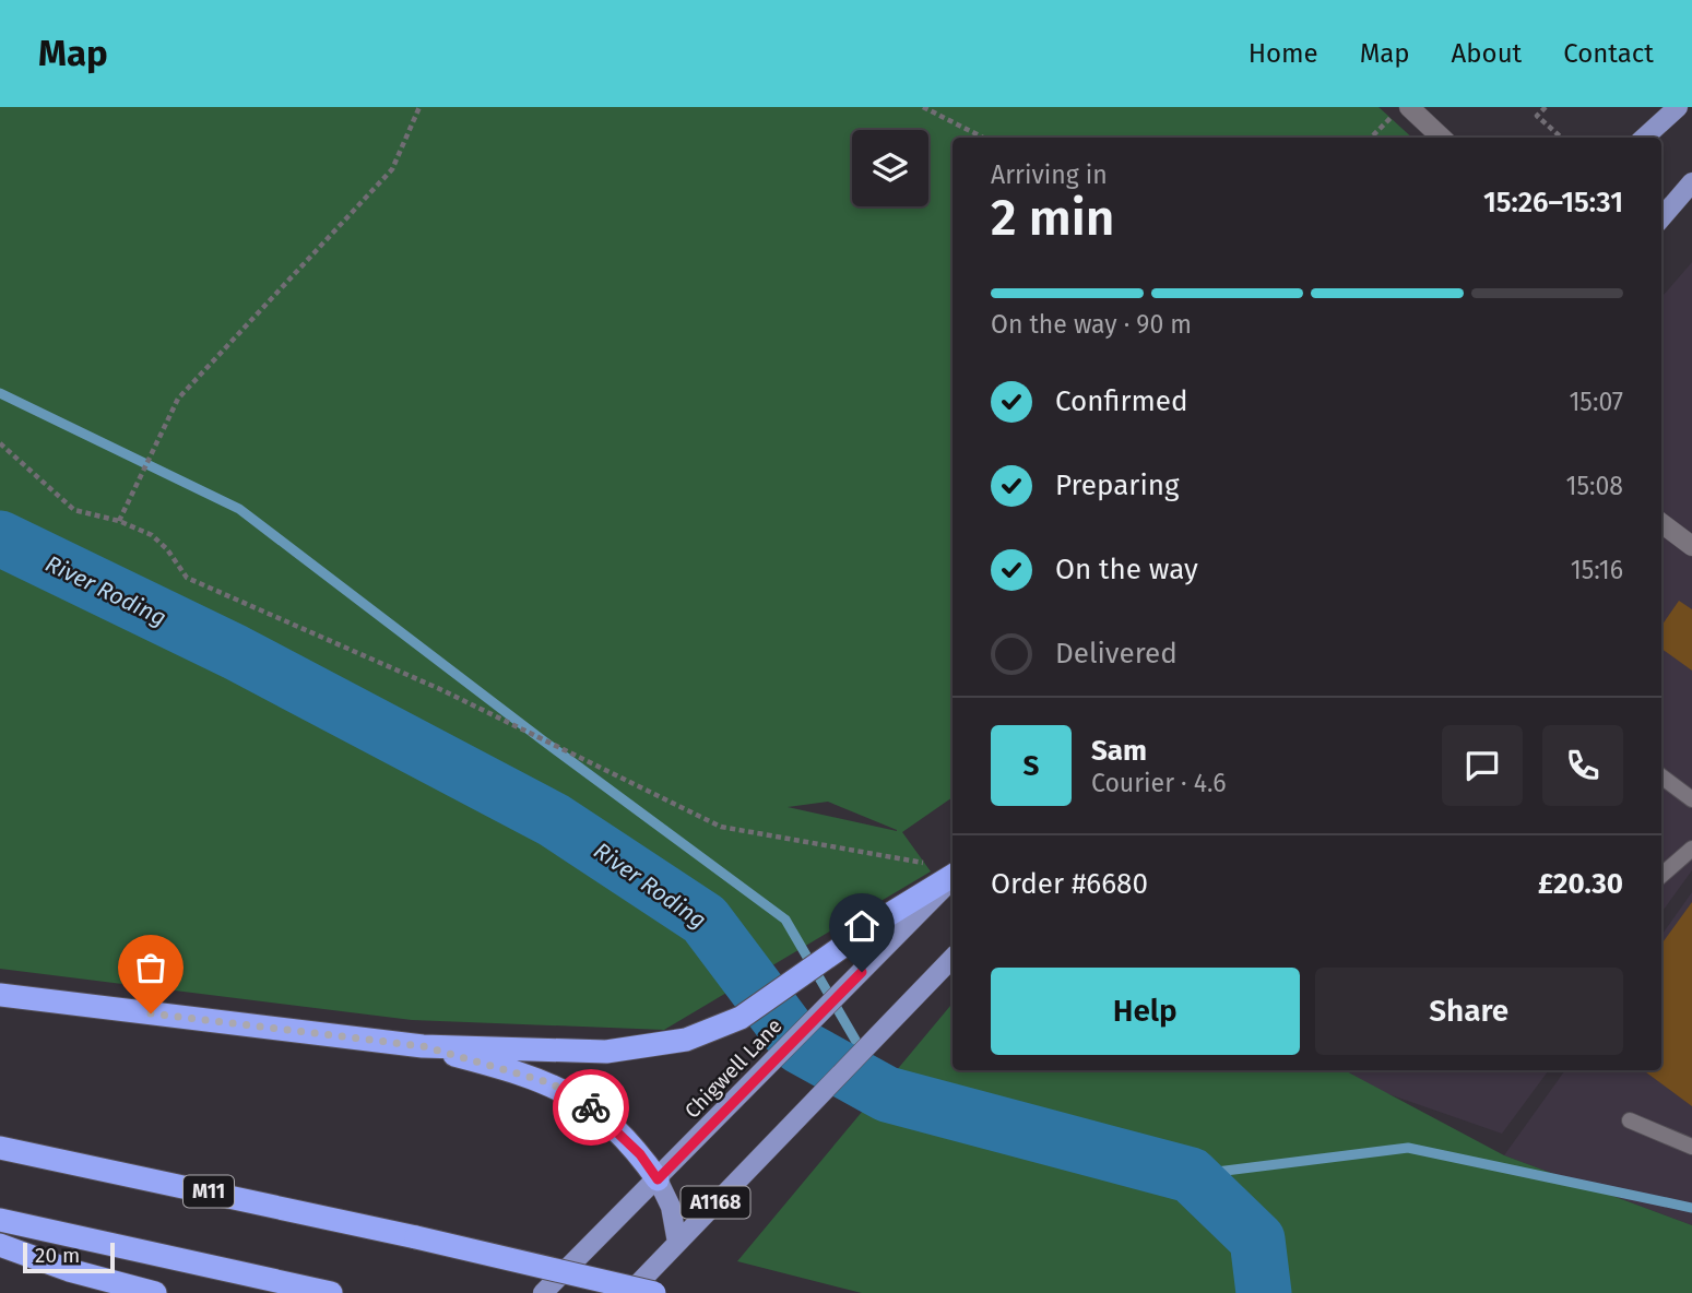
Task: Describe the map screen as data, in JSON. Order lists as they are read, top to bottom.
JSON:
{
  "streets": {
    "highway": ["M11"],
    "main road": ["Chigwell Lane", "A1168"]
  },
  "water": ["River Roding"],
  "scale_bar": "20 m",
  "page": {
    "header": "Map",
    "nav": [
      "Home",
      "Map",
      "About",
      "Contact"
    ],
    "heading": ["2 min", "Arriving in", "15:26–15:31"],
    "panel": [
      "Sam",
      "Courier · 4.6",
      "Order #6680",
      "£20.30"
    ],
    "bar": "On the way · 90 m",
    "list": [
      ["Confirmed", "15:07"],
      ["Preparing", "15:08"],
      ["On the way", "15:16"],
      "Delivered"
    ],
    "round": "S",
    "buttons": ["Help", "Share"],
    "scale": "20 m"
  }
}
